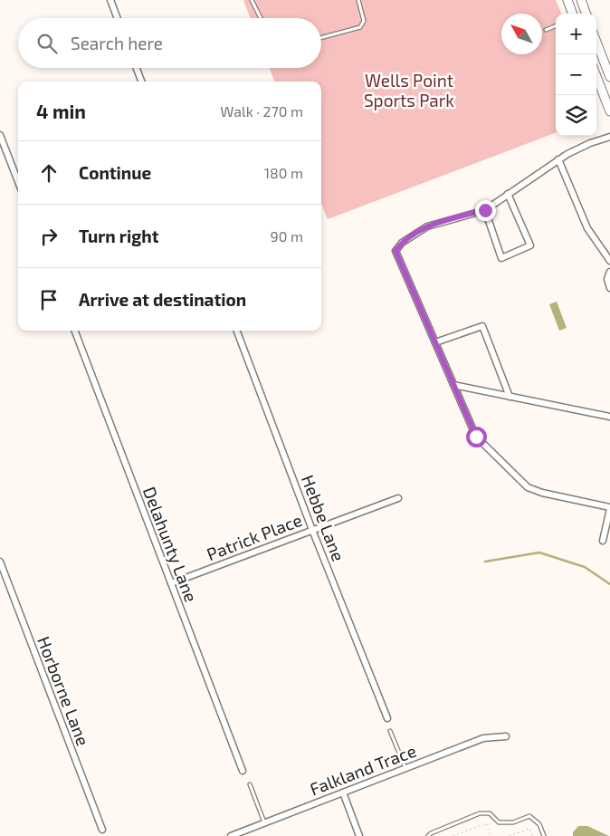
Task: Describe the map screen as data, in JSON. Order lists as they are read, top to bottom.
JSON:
{
  "streets": {
    "street": [
      "Hebbe Lane",
      "Patrick Place",
      "Delahunty Lane",
      "Horborne Lane",
      "Falkland Trace"
    ]
  },
  "crossings": [
    ["Hebbe Lane", "Patrick Place"],
    ["Patrick Place", "Delahunty Lane"]
  ],
  "parks": ["Wells Point Sports Park"],
  "north": "top left",
  "page": {
    "map_buttons": ["+", "−"],
    "search": "Search here",
    "heading": ["4 min", "Walk · 270 m"],
    "list": [
      ["Continue", "180 m"],
      ["Turn right", "90 m"],
      "Arrive at destination"
    ]
  }
}
